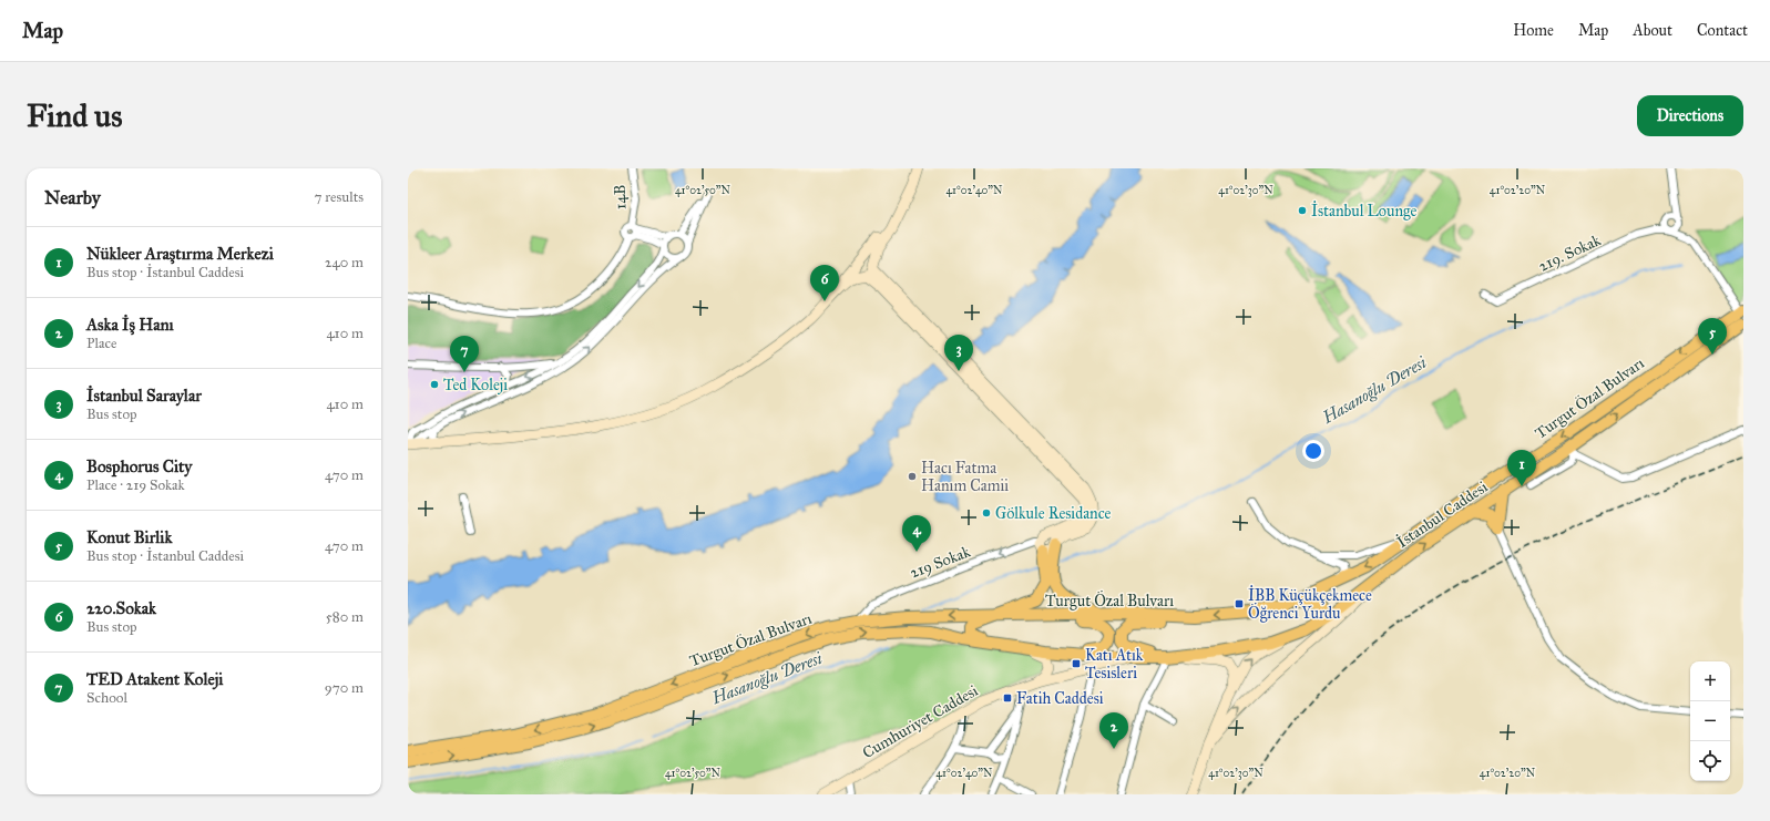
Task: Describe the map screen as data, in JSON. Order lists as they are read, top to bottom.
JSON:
{
  "streets": {
    "main road": ["Turgut Özal Bulvarı", "İstanbul Caddesi"],
    "street": [
      "14B",
      "219. Sokak",
      "219 Sokak",
      "Cumhuriyet Caddesi"
    ]
  },
  "crossings": [
    ["Turgut Özal Bulvarı", "İstanbul Caddesi"],
    ["Turgut Özal Bulvarı", "219 Sokak"],
    ["Turgut Özal Bulvarı", "Cumhuriyet Caddesi"]
  ],
  "one_way": ["İstanbul Caddesi", "219 Sokak"],
  "water": ["Hasanoğlu Deresi"],
  "places": {
    "other": [
      "İstanbul Lounge",
      "Ted Koleji",
      "Hacı Fatma Hanım Camii",
      "Gölkule Residance"
    ],
    "transit": ["İBB Küçükçekmece Öğrenci Yurdu", "Katı Atık Tesisleri", "Fatih Caddesi"]
  },
  "page": {
    "header": "Map",
    "nav": [
      "Home",
      "Map",
      "About",
      "Contact"
    ],
    "buttons": "Directions",
    "title": "Find us",
    "heading": ["Nearby", "7 results"],
    "list": [
      {
        "mark": "1",
        "name": "Nükleer Araştırma Merkezi",
        "note": "Bus stop · İstanbul Caddesi",
        "value": "240 m"
      },
      {
        "mark": "2",
        "name": "Aska İş Hanı",
        "note": "Place",
        "value": "410 m"
      },
      {
        "mark": "3",
        "name": "İstanbul Saraylar",
        "note": "Bus stop",
        "value": "410 m"
      },
      {
        "mark": "4",
        "name": "Bosphorus City",
        "note": "Place · 219 Sokak",
        "value": "470 m"
      },
      {
        "mark": "5",
        "name": "Konut Birlik",
        "note": "Bus stop · İstanbul Caddesi",
        "value": "470 m"
      },
      {
        "mark": "6",
        "name": "220.Sokak",
        "note": "Bus stop",
        "value": "580 m"
      },
      {
        "mark": "7",
        "name": "TED Atakent Koleji",
        "note": "School",
        "value": "970 m"
      }
    ],
    "pins": [
      "6",
      "5",
      "3",
      "7",
      "1",
      "4",
      "2"
    ],
    "map_buttons": ["+", "−"]
  },
  "coordinates": [
    "41°02'50\"N",
    "41°02'40\"N",
    "41°02'30\"N",
    "41°02'20\"N"
  ]
}
